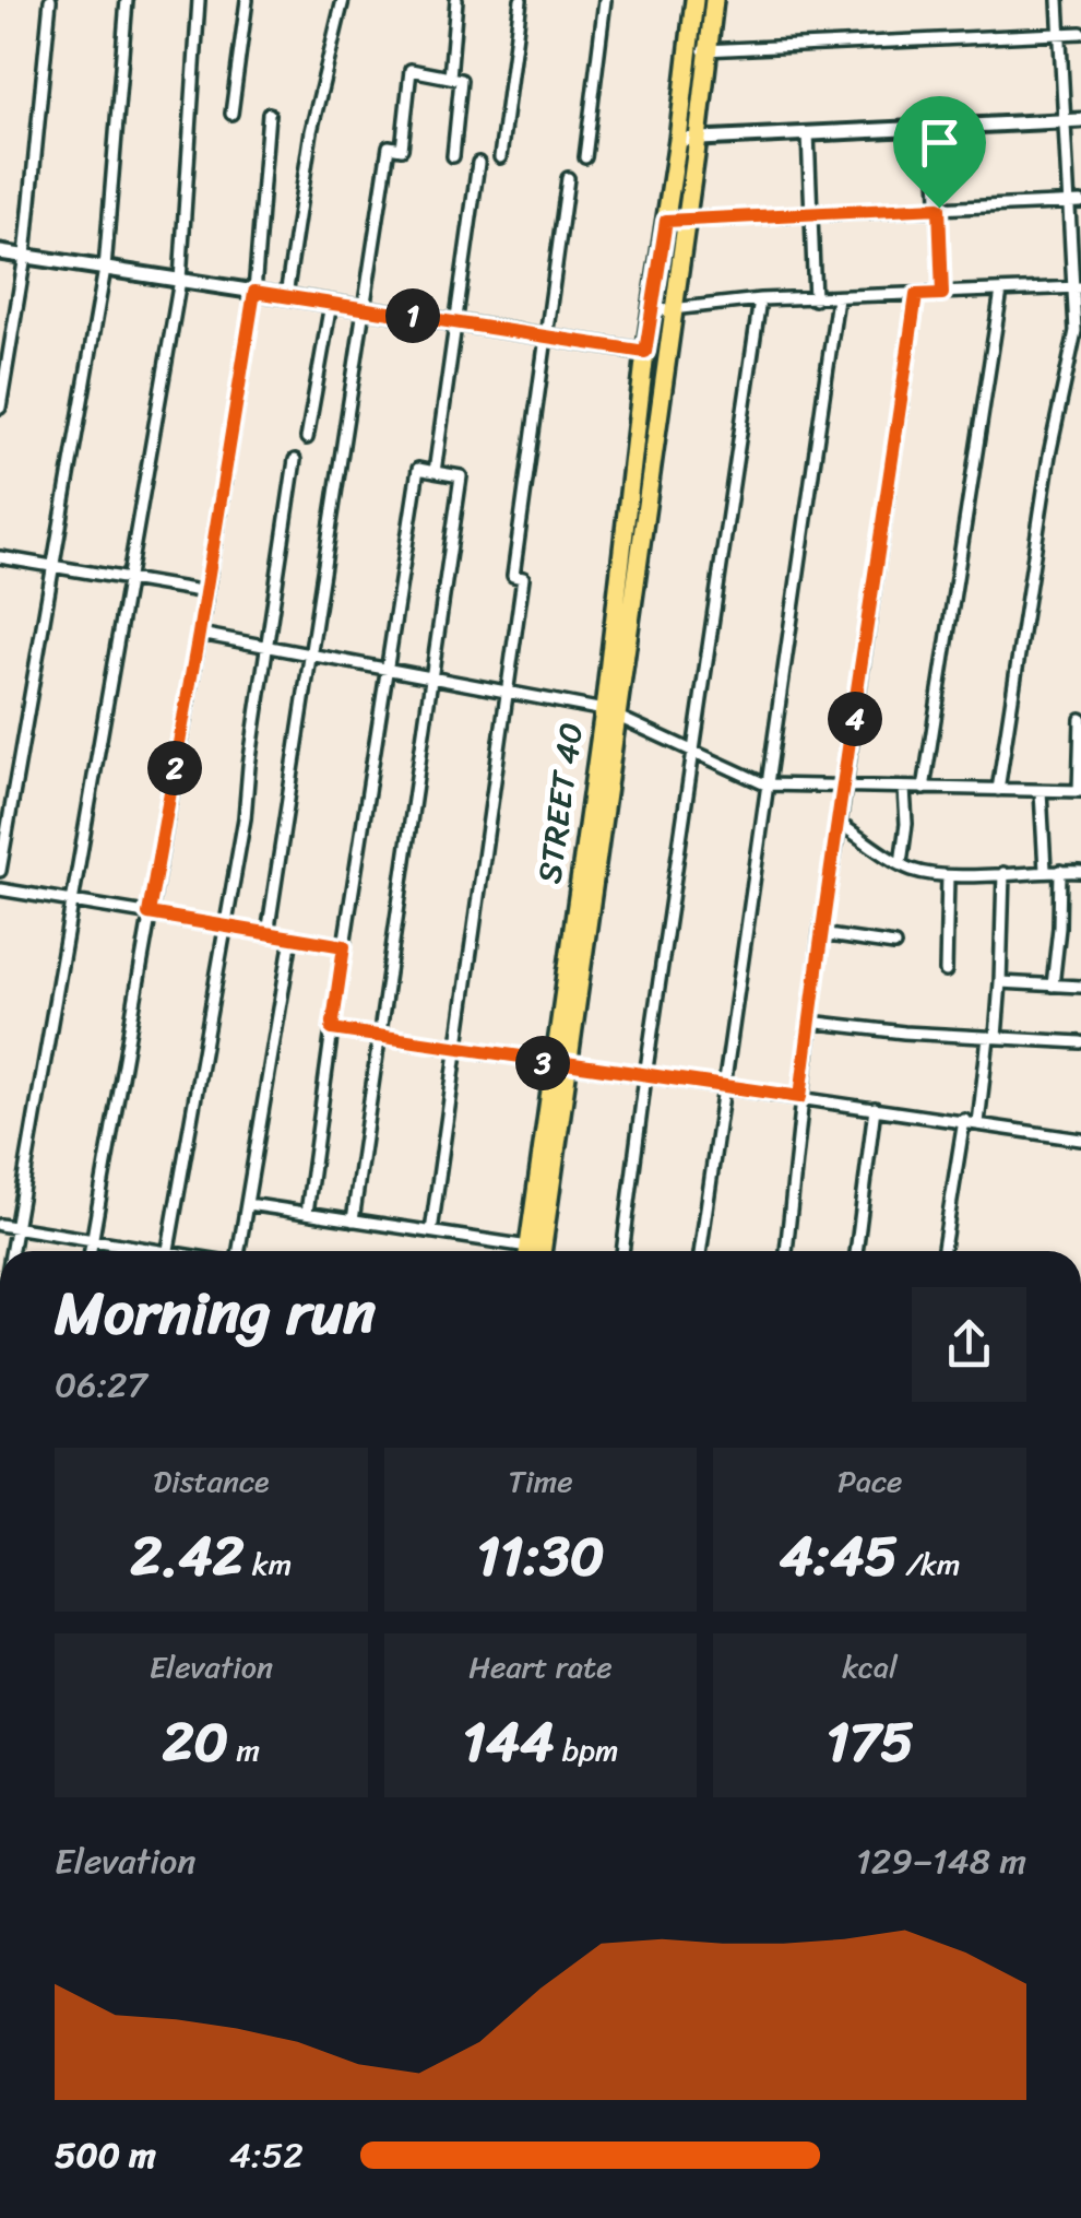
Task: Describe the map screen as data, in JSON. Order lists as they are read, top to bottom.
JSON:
{
  "streets": {
    "main road": ["STREET 40"]
  },
  "page": {
    "pins": [
      "1",
      "4",
      "2",
      "3"
    ],
    "heading": ["Morning run", "06:27"],
    "stats": [
      ["Distance", "2.42 km"],
      ["Time", "11:30"],
      ["Pace", "4:45 /km"],
      ["Elevation", "20 m"],
      ["Heart rate", "144 bpm"],
      ["kcal", "175"]
    ],
    "chart": ["Elevation", "129–148 m"],
    "list": [
      {
        "name": "500 m",
        "note": "4:52"
      }
    ]
  }
}
